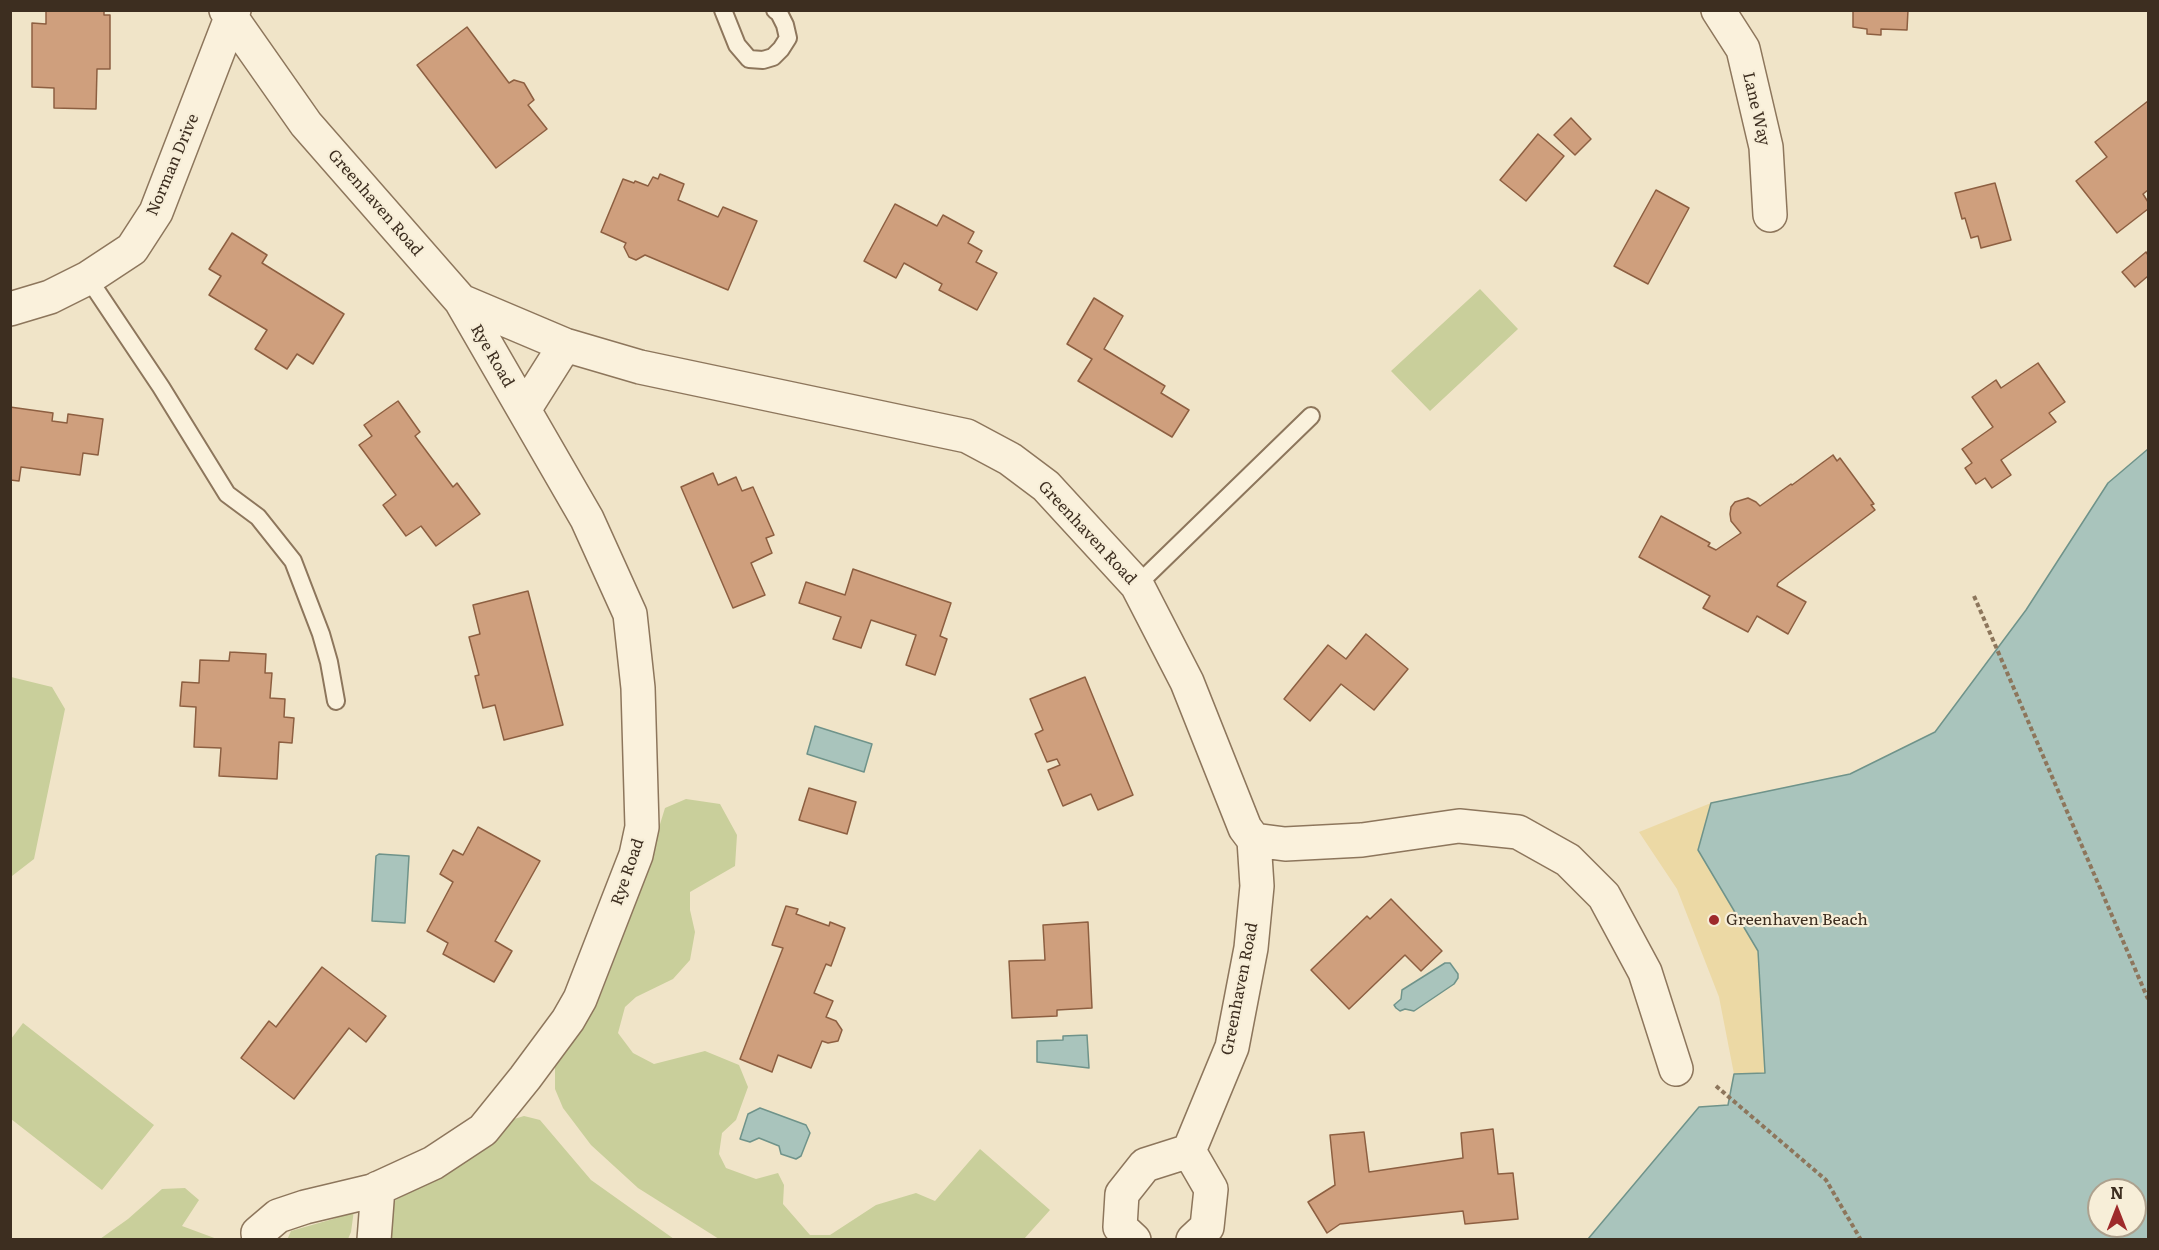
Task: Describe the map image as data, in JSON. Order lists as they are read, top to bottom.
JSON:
{
  "streets": {
    "street": [
      "Lane Way",
      "Norman Drive",
      "Greenhaven Road",
      "Rye Road"
    ]
  },
  "crossings": [
    ["Norman Drive", "Greenhaven Road"],
    ["Greenhaven Road", "Rye Road"]
  ],
  "places": ["Greenhaven Beach"],
  "north": "top"
}
